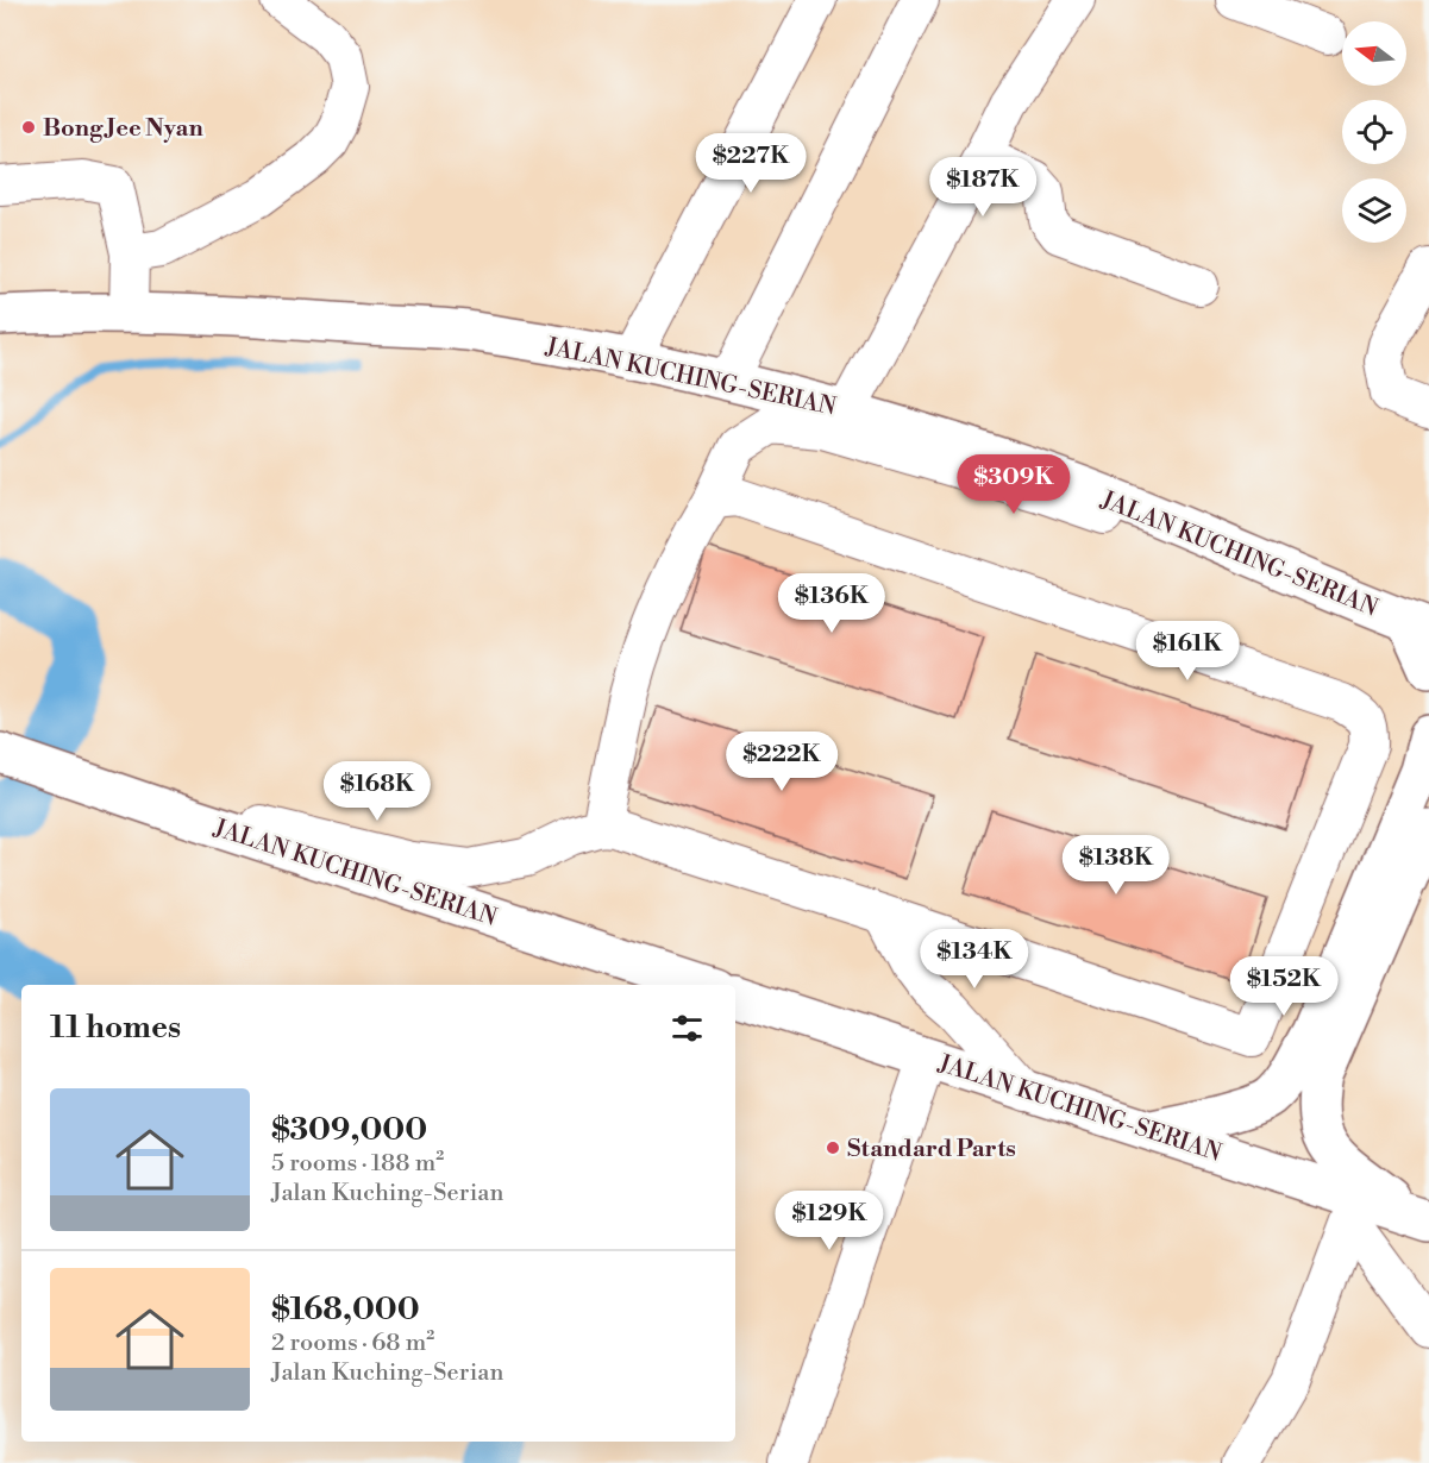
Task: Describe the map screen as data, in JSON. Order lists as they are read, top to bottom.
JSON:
{
  "streets": {
    "highway": ["JALAN KUCHING-SERIAN"]
  },
  "places": ["Bong Jee Nyan", "Standard Parts"],
  "north": "left",
  "page": {
    "price": [
      "$227K",
      "$187K",
      "$309K",
      "$136K",
      "$161K",
      "$222K",
      "$168K",
      "$138K",
      "$134K",
      "$152K",
      "$129K"
    ],
    "heading": "11 homes",
    "list": [
      {
        "name": "$309,000",
        "note": "5 rooms · 188 m² · Jalan Kuching-Serian"
      },
      {
        "name": "$168,000",
        "note": "2 rooms · 68 m² · Jalan Kuching-Serian"
      }
    ]
  }
}
